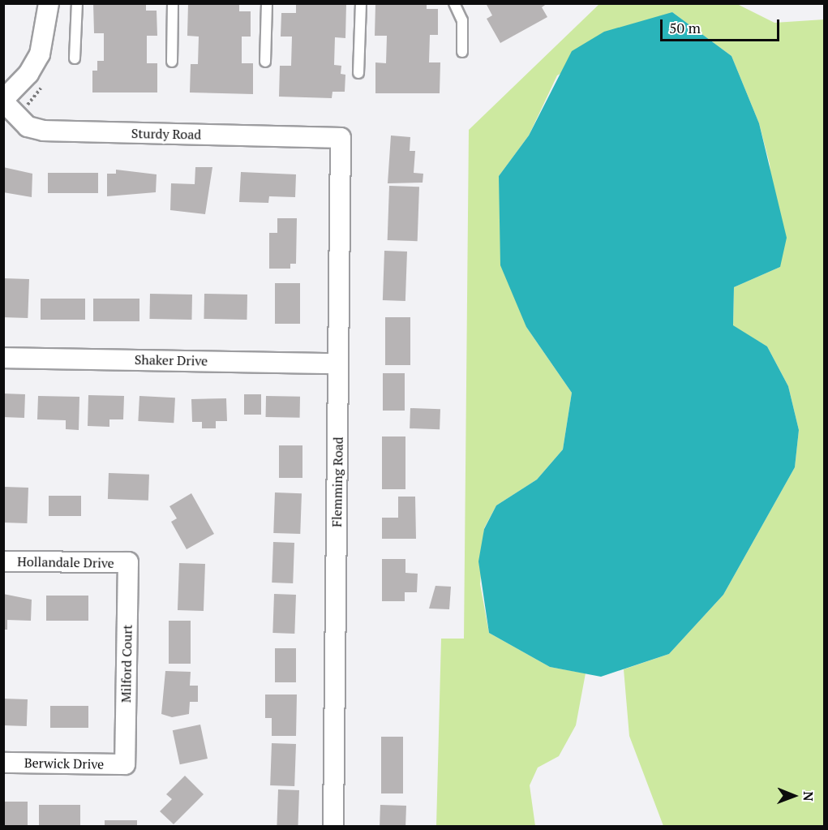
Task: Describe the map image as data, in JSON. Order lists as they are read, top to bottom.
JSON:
{
  "streets": {
    "street": [
      "Sturdy Road",
      "Shaker Drive",
      "Flemming Road",
      "Hollandale Drive",
      "Milford Court",
      "Berwick Drive"
    ]
  },
  "crossings": [
    ["Sturdy Road", "Flemming Road"],
    ["Shaker Drive", "Flemming Road"],
    ["Hollandale Drive", "Milford Court"],
    ["Milford Court", "Berwick Drive"]
  ],
  "scale_bar": "50 m",
  "north": "right"
}
